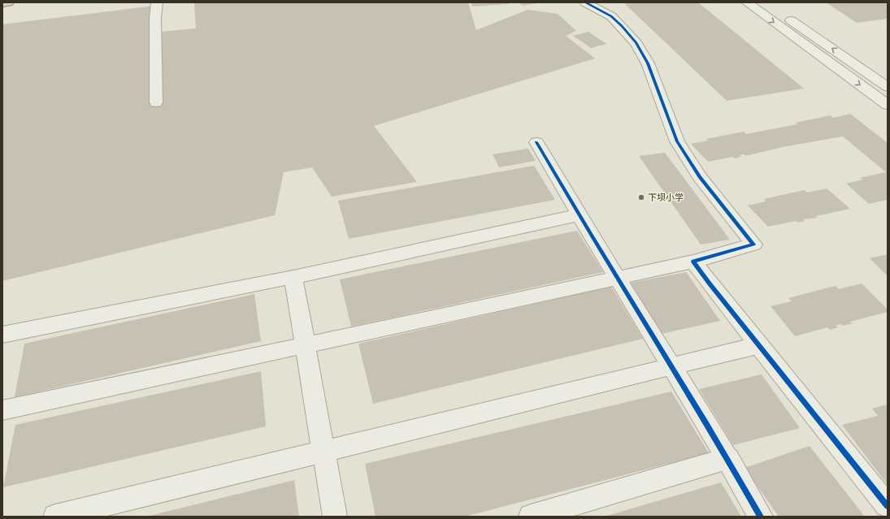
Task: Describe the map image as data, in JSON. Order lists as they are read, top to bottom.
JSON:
{
  "places": ["下坝小学"]
}
